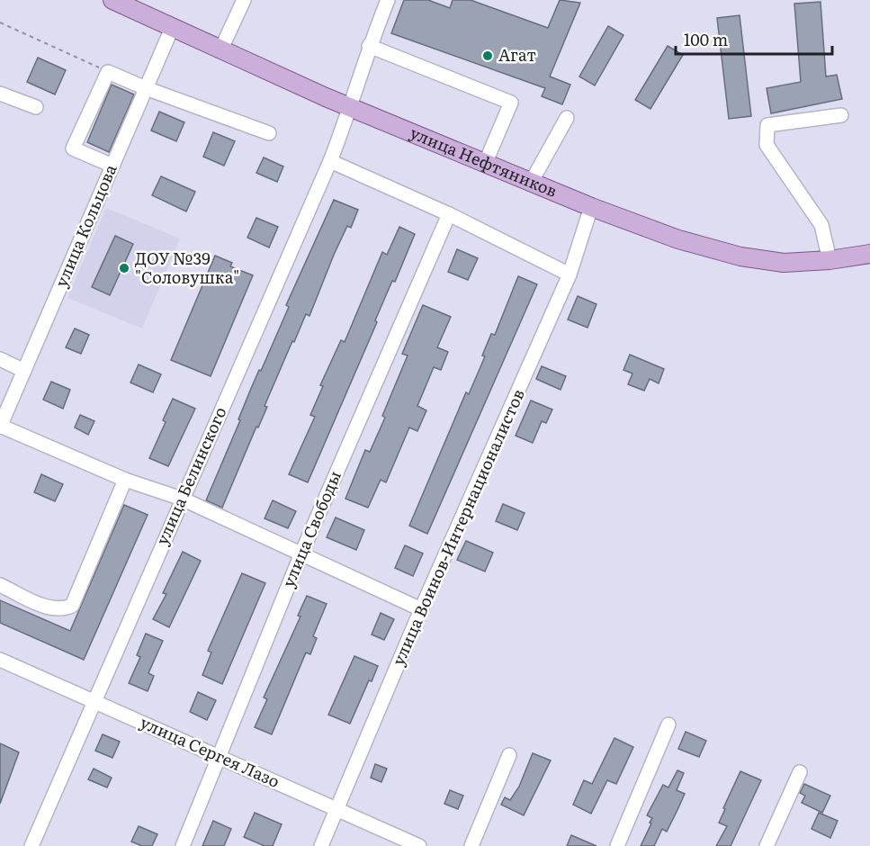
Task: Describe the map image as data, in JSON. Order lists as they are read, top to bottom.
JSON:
{
  "streets": {
    "main road": ["улица Нефтяников"],
    "street": [
      "улица Кольцова",
      "улица Белинского",
      "улица Воинов-Интернационалистов",
      "улица Свободы",
      "улица Сергея Лазо"
    ]
  },
  "crossings": [
    ["улица Нефтяников", "улица Кольцова"],
    ["улица Нефтяников", "улица Белинского"],
    ["улица Нефтяников", "улица Воинов-Интернационалистов"],
    ["улица Белинского", "улица Сергея Лазо"],
    ["улица Воинов-Интернационалистов", "улица Сергея Лазо"],
    ["улица Свободы", "улица Сергея Лазо"]
  ],
  "places": ["Агат", "ДОУ №39 \"Соловушка\""],
  "scale_bar": "100 m"
}
